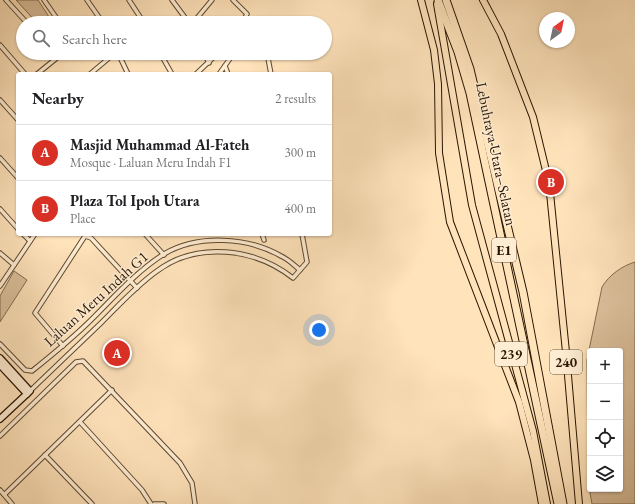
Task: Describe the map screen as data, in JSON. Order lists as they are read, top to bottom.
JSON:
{
  "streets": {
    "highway": ["Lebuhraya Utara–Selatan", "E1"],
    "main road": ["239", "240"],
    "street": ["Laluan Meru Indah G1"]
  },
  "crossings": [
    ["Lebuhraya Utara–Selatan", "239"]
  ],
  "north": "top right",
  "page": {
    "search": "Search here",
    "heading": ["Nearby", "2 results"],
    "list": [
      {
        "mark": "A",
        "name": "Masjid Muhammad Al-Fateh",
        "note": "Mosque · Laluan Meru Indah F1",
        "value": "300 m"
      },
      {
        "mark": "B",
        "name": "Plaza Tol Ipoh Utara",
        "note": "Place",
        "value": "400 m"
      }
    ],
    "pins": ["B", "A"],
    "map_buttons": ["+", "−"]
  }
}
